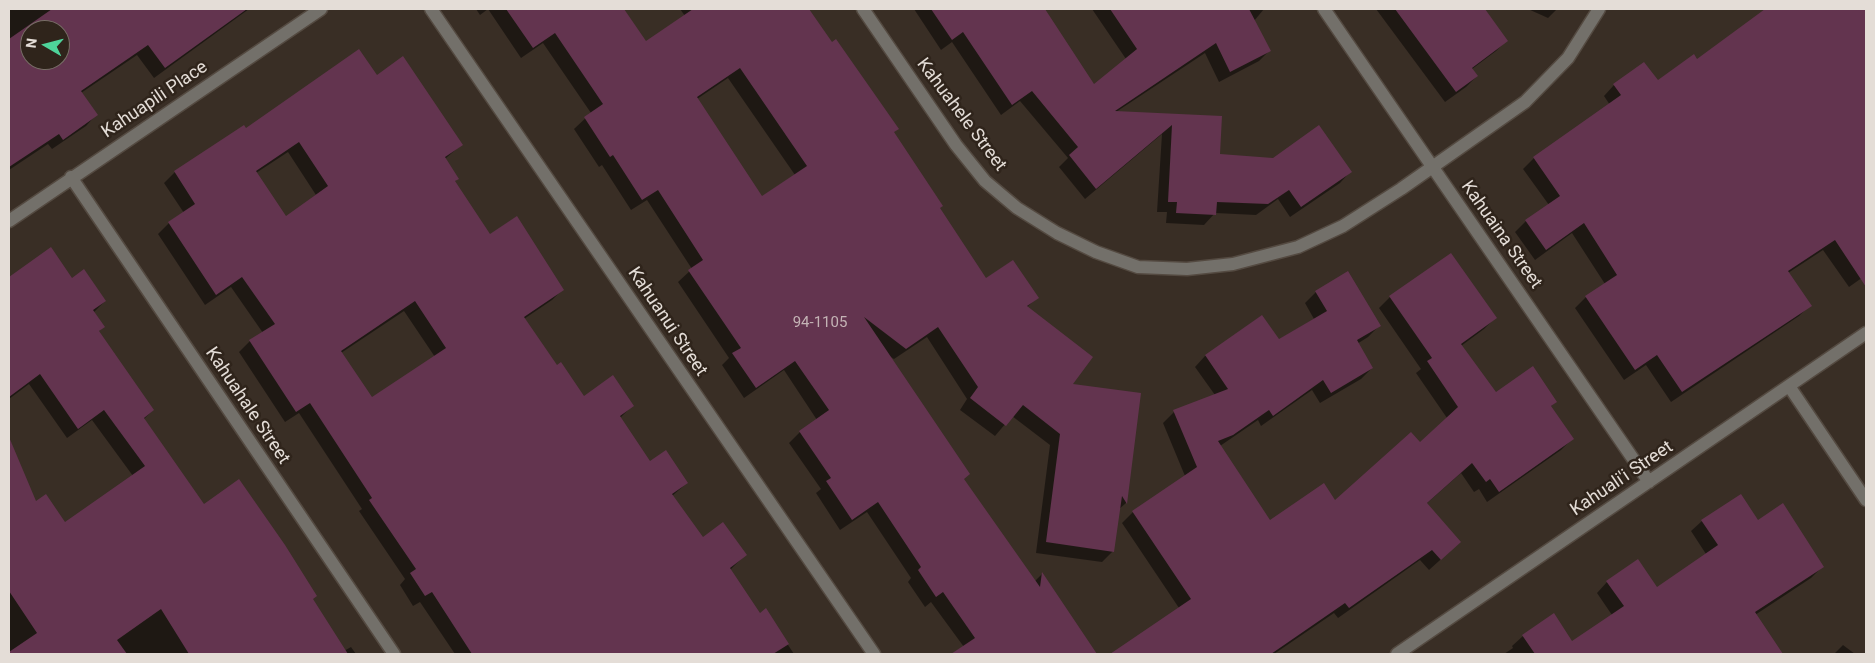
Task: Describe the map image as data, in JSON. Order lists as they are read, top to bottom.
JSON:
{
  "streets": {
    "street": [
      "Kahuapili Place",
      "Kahuahele Street",
      "Kahuaina Street",
      "Kahuanui Street",
      "Kahuahale Street",
      "Kahuali'i Street"
    ]
  },
  "crossings": [
    ["Kahuapili Place", "Kahuahale Street"],
    ["Kahuahele Street", "Kahuaina Street"],
    ["Kahuaina Street", "Kahuali'i Street"]
  ],
  "house_numbers": ["94-1105"],
  "north": "left"
}
